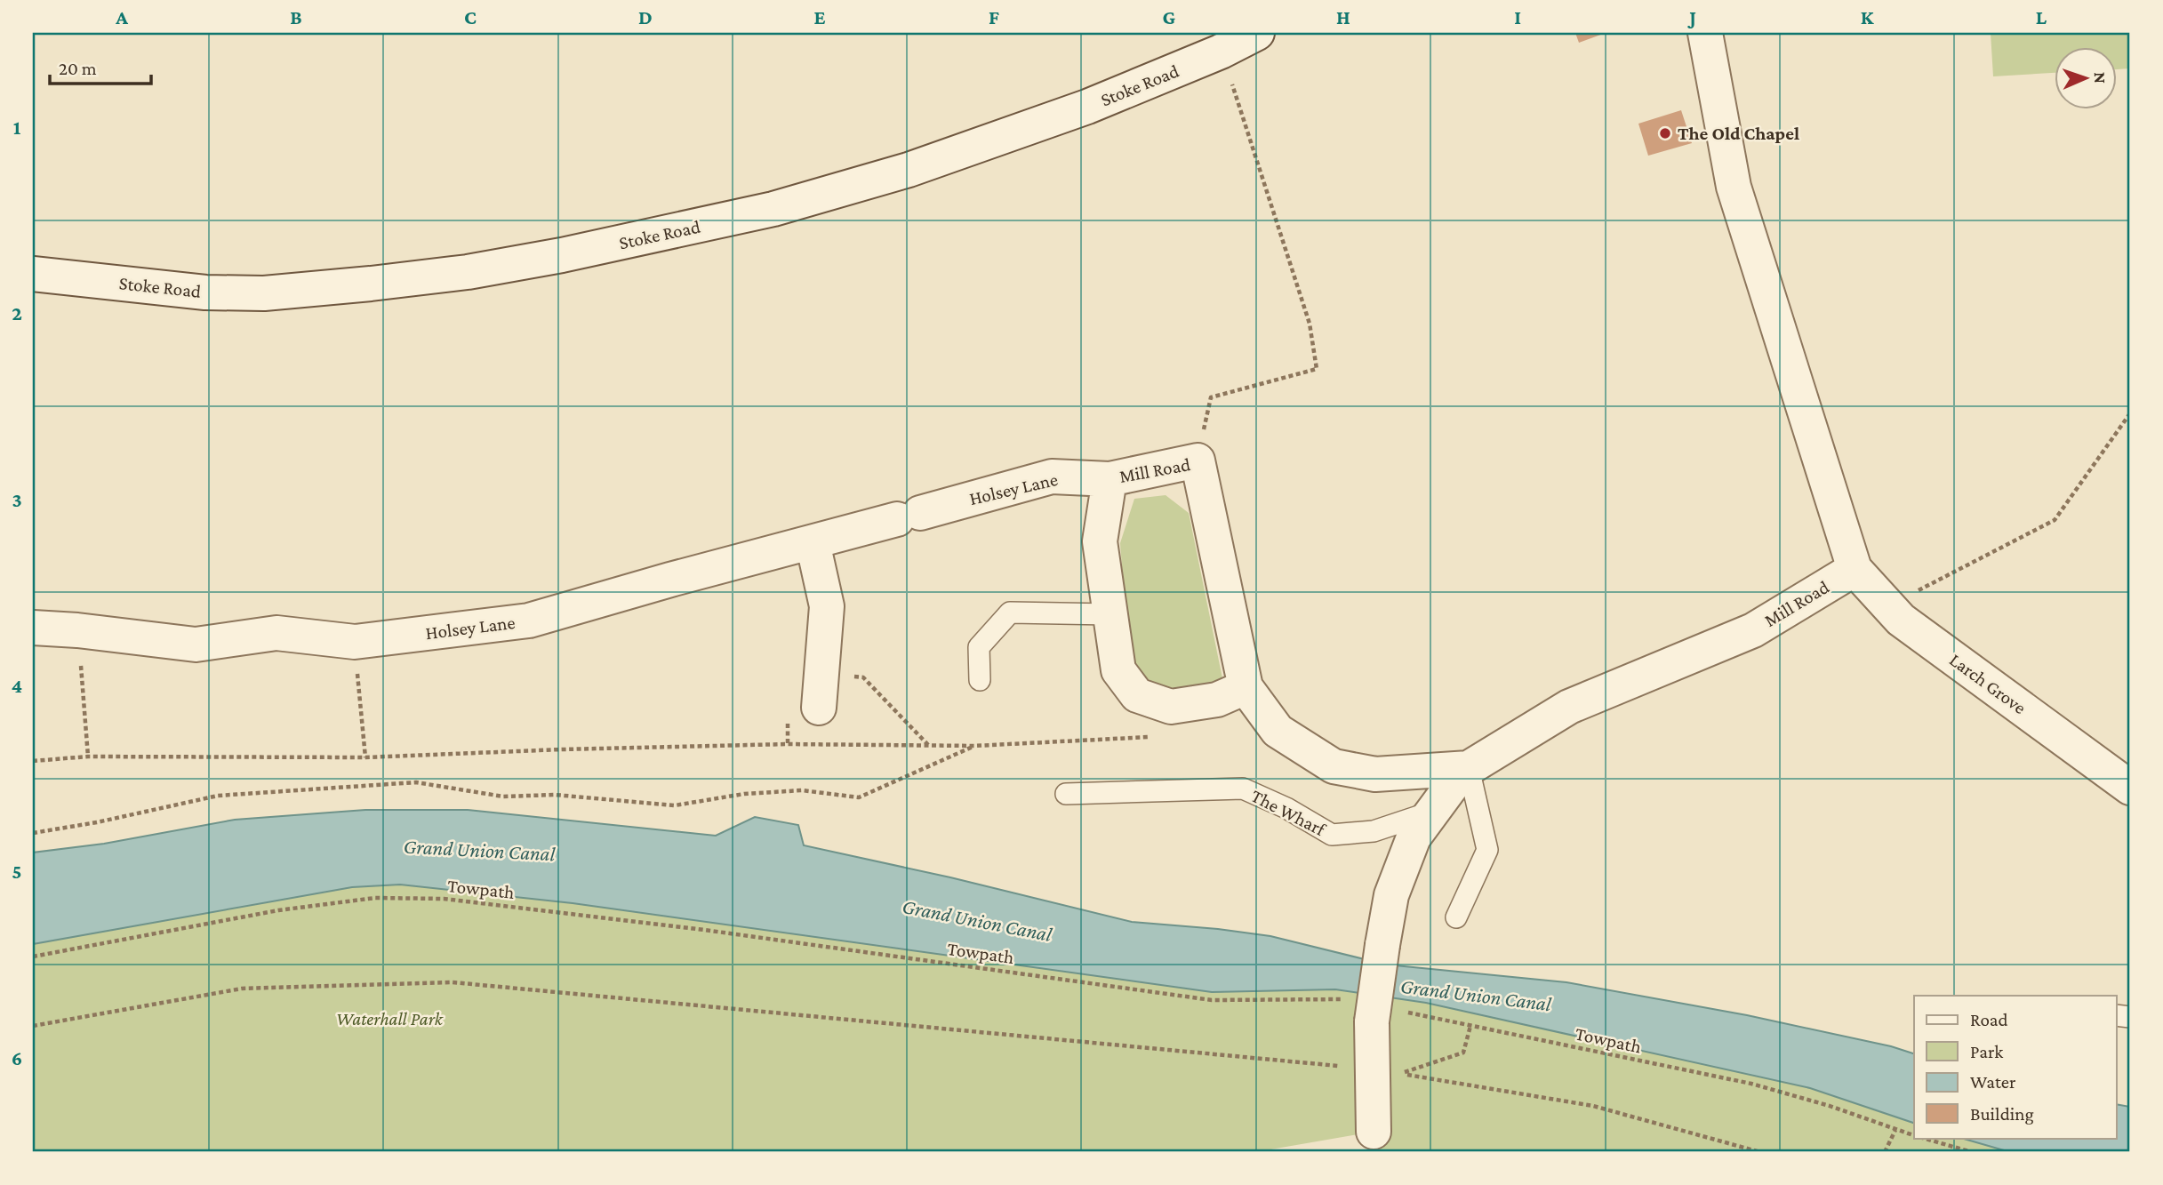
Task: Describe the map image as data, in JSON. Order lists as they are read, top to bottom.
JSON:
{
  "streets": {
    "street": [
      "Stoke Road",
      "Mill Road",
      "Holsey Lane",
      "Larch Grove"
    ],
    "lane": ["The Wharf"],
    "path": ["Towpath"]
  },
  "crossings": [
    ["Mill Road", "Holsey Lane"],
    ["Mill Road", "Larch Grove"]
  ],
  "water": ["Grand Union Canal"],
  "parks": ["Waterhall Park"],
  "places": ["The Old Chapel"],
  "legend": [
    "Road",
    "Park",
    "Water",
    "Building"
  ],
  "scale_bar": "20 m",
  "north": "right",
  "grid": {
    "columns": [
      "A",
      "B",
      "C",
      "D",
      "E",
      "F",
      "G",
      "H",
      "I",
      "J",
      "K",
      "L"
    ],
    "rows": [
      "1",
      "2",
      "3",
      "4",
      "5",
      "6"
    ]
  }
}
